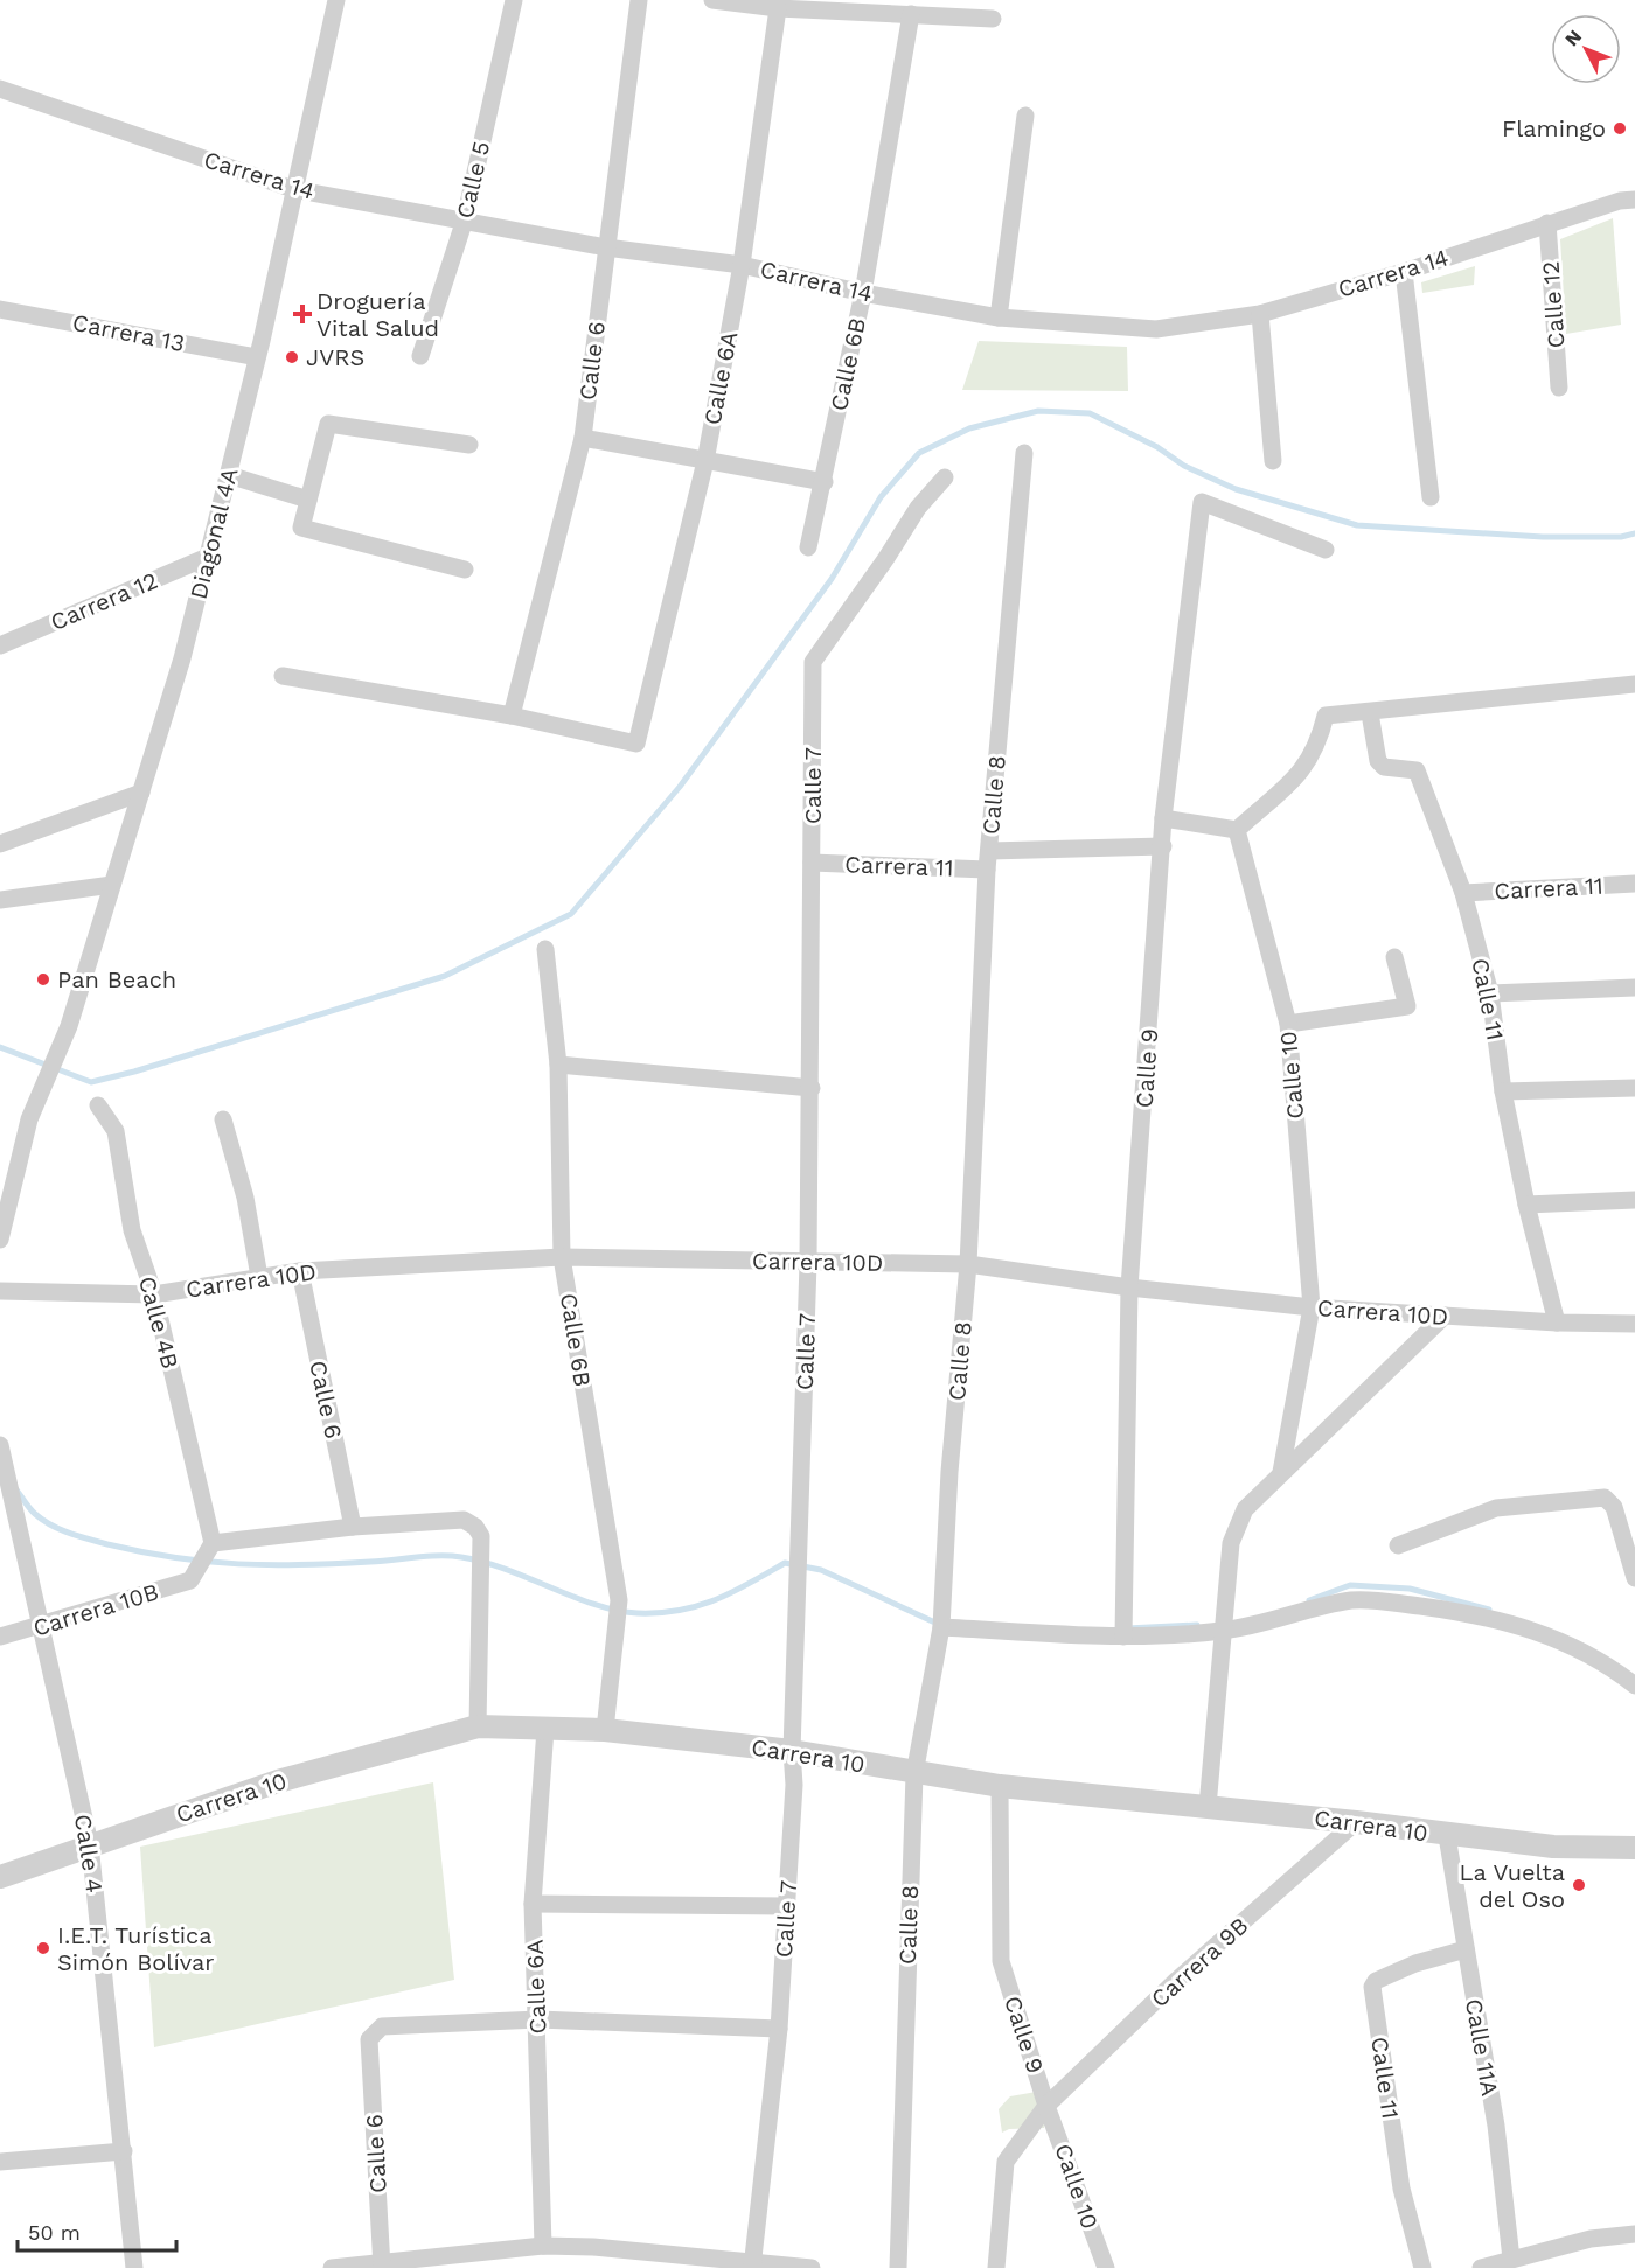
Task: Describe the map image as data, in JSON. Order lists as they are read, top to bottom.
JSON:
{
  "streets": {
    "street": [
      "Carrera 14",
      "Calle 5",
      "Calle 12",
      "Carrera 13",
      "Calle 6",
      "Calle 6B",
      "Calle 6A",
      "Diagonal 4A",
      "Carrera 12",
      "Calle 7",
      "Calle 8",
      "Carrera 11",
      "Calle 11",
      "Calle 9",
      "Calle 10",
      "Carrera 10D",
      "Calle 4B",
      "Carrera 10B",
      "Carrera 10",
      "Calle 4",
      "Carrera 9B",
      "Calle 11A"
    ]
  },
  "crossings": [
    ["Carrera 14", "Calle 5"],
    ["Carrera 14", "Calle 12"],
    ["Carrera 14", "Calle 6"],
    ["Carrera 14", "Calle 6B"],
    ["Carrera 14", "Calle 6A"],
    ["Carrera 14", "Diagonal 4A"],
    ["Carrera 13", "Diagonal 4A"],
    ["Calle 6", "Calle 6A"],
    ["Calle 6", "Carrera 10D"],
    ["Calle 6B", "Carrera 10D"],
    ["Calle 6B", "Carrera 10"],
    ["Calle 6A", "Carrera 10"],
    ["Diagonal 4A", "Carrera 12"],
    ["Calle 7", "Carrera 11"],
    ["Calle 7", "Carrera 10D"],
    ["Calle 7", "Carrera 10"],
    ["Calle 8", "Carrera 11"],
    ["Calle 8", "Carrera 10D"],
    ["Calle 8", "Carrera 10"],
    ["Carrera 11", "Calle 11"],
    ["Calle 11", "Carrera 10D"],
    ["Calle 11", "Calle 11A"],
    ["Calle 9", "Calle 10"],
    ["Calle 9", "Carrera 10D"],
    ["Calle 9", "Carrera 10"],
    ["Calle 9", "Carrera 9B"],
    ["Calle 10", "Carrera 10D"],
    ["Calle 10", "Carrera 9B"],
    ["Carrera 10D", "Calle 4B"],
    ["Calle 4B", "Carrera 10B"],
    ["Carrera 10B", "Calle 4"],
    ["Carrera 10", "Calle 4"],
    ["Carrera 10", "Carrera 9B"],
    ["Carrera 10", "Calle 11A"]
  ],
  "places": {
    "other": [
      "Flamingo",
      "JVRS",
      "Pan Beach",
      "La Vuelta del Oso",
      "I.E.T. Turística Simón Bolívar"
    ],
    "health": ["Droguería Vital Salud"]
  },
  "scale_bar": "50 m",
  "north": "top left"
}
